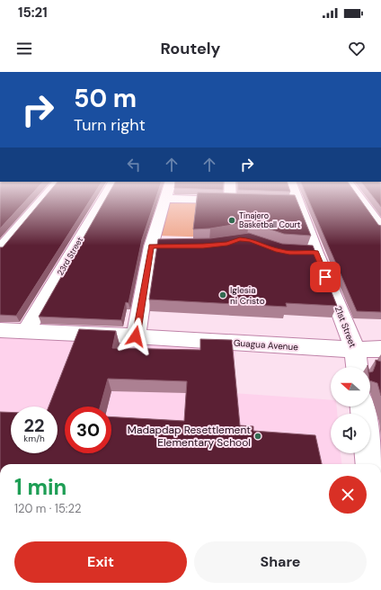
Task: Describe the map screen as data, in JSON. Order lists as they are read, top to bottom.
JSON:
{
  "streets": {
    "street": ["23rd Street", "21st Street", "Guagua Avenue"]
  },
  "crossings": [
    ["23rd Street", "Guagua Avenue"],
    ["21st Street", "Guagua Avenue"]
  ],
  "places": ["Tinajero Basketball Court", "Iglesia ni Cristo", "Madapdap Resettlement Elementary School"],
  "north": "left",
  "page": {
    "status": "15:21",
    "header": "Routely",
    "turn": ["50 m", "Turn right"],
    "speed": "22 km/h",
    "limit": "30",
    "heading": ["1 min", "120 m · 15:22"],
    "buttons": ["Exit", "Share"]
  }
}
